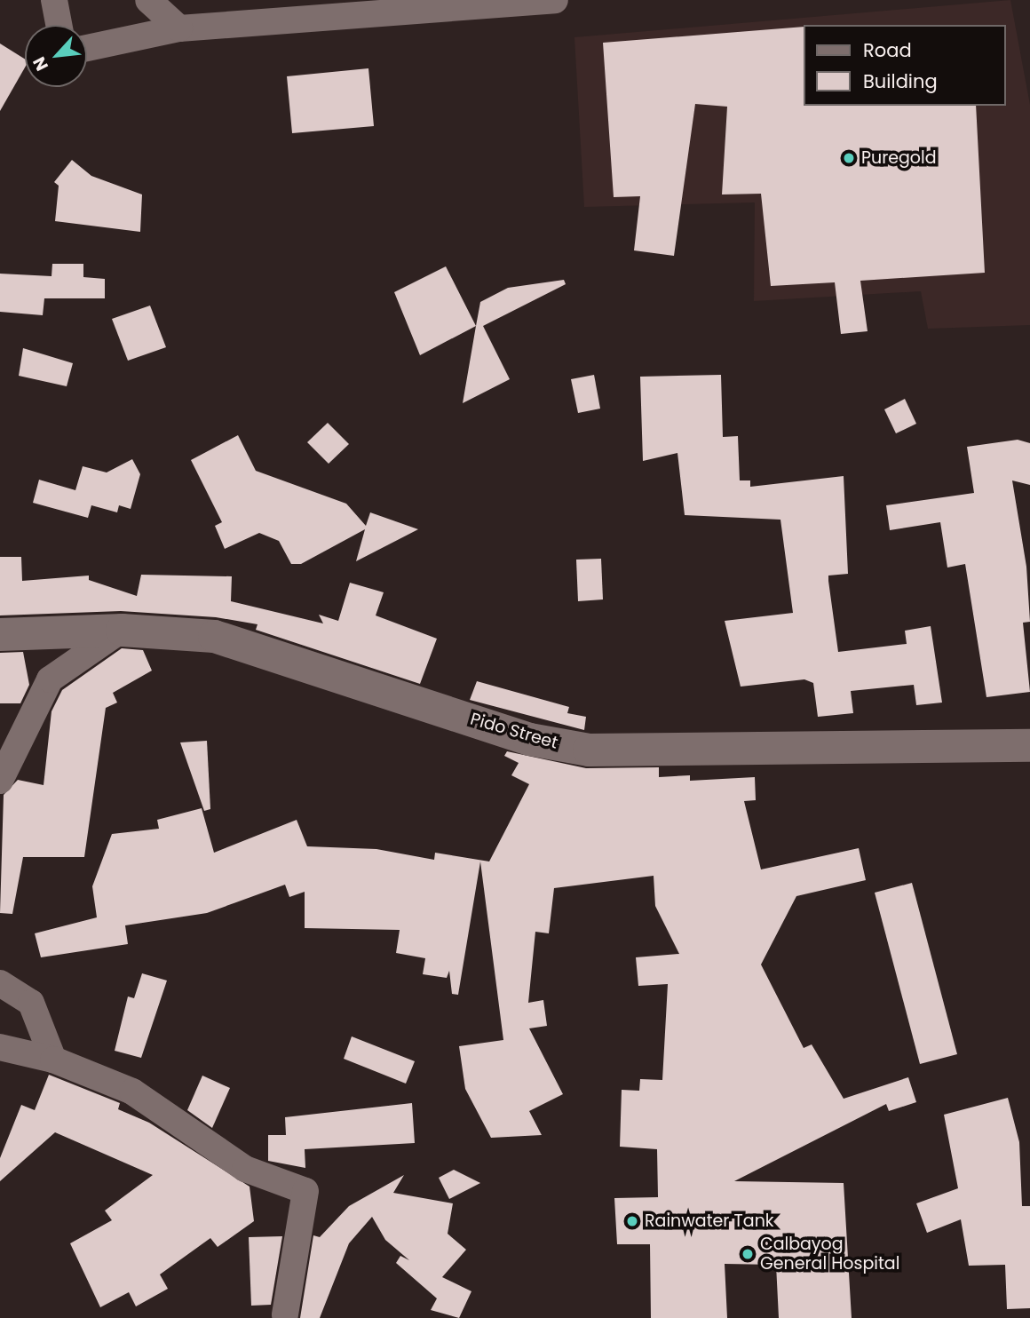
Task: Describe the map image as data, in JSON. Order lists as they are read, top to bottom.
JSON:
{
  "streets": {
    "street": ["Pido Street"]
  },
  "places": ["Puregold", "Rainwater Tank", "Calbayog General Hospital"],
  "legend": ["Road", "Building"],
  "north": "bottom left"
}
